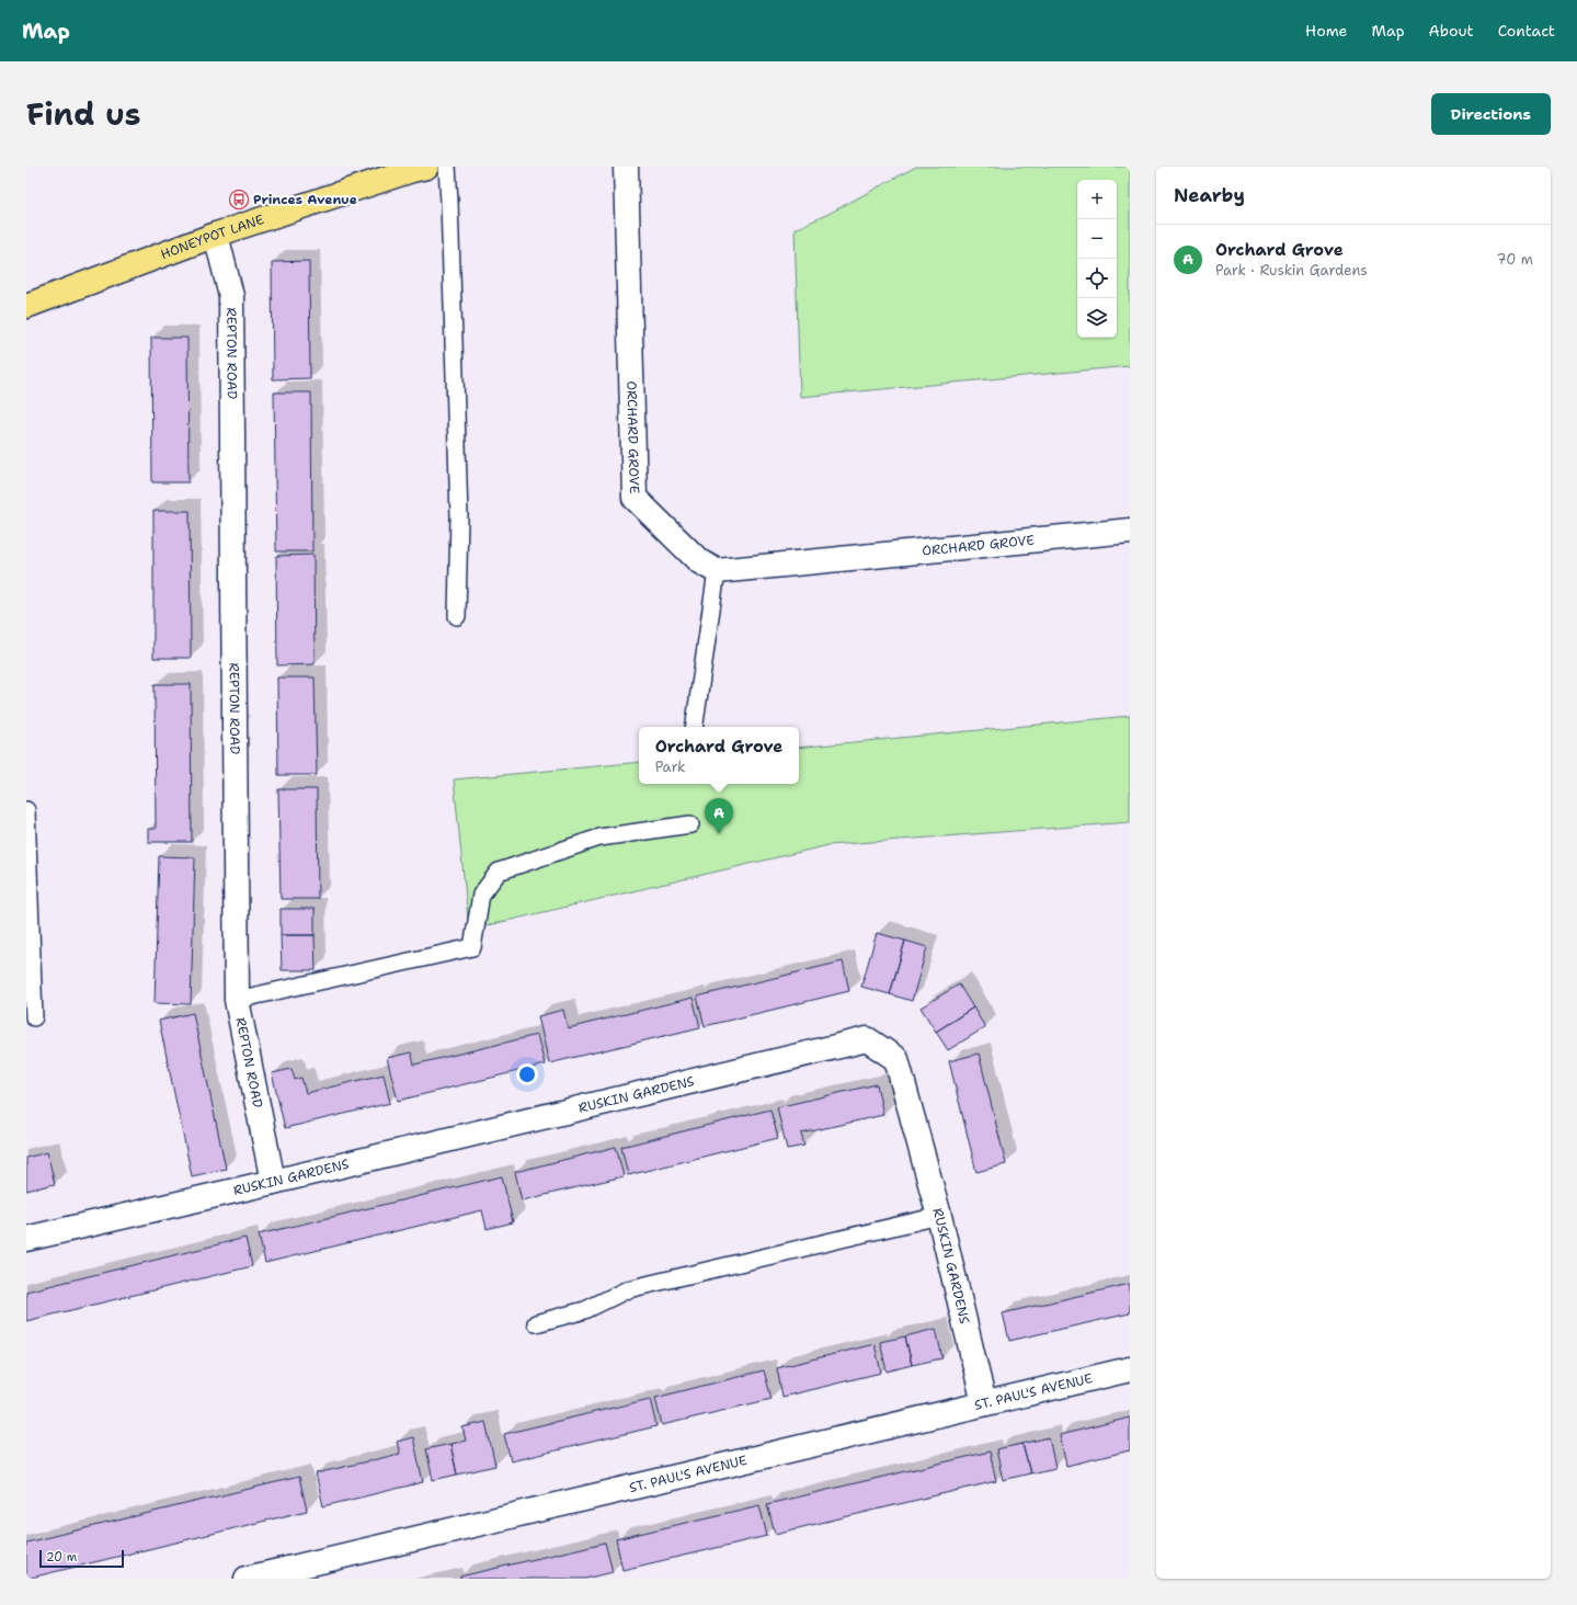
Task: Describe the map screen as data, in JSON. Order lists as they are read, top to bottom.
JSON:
{
  "streets": {
    "main road": ["HONEYPOT LANE"],
    "street": [
      "REPTON ROAD",
      "ORCHARD GROVE",
      "RUSKIN GARDENS",
      "ST. PAUL'S AVENUE"
    ]
  },
  "crossings": [
    ["HONEYPOT LANE", "REPTON ROAD"],
    ["REPTON ROAD", "RUSKIN GARDENS"],
    ["RUSKIN GARDENS", "ST. PAUL'S AVENUE"]
  ],
  "places": {
    "bus stop": ["Princes Avenue"]
  },
  "scale_bar": "20 m",
  "page": {
    "header": "Map",
    "nav": [
      "Home",
      "Map",
      "About",
      "Contact"
    ],
    "title": "Find us",
    "buttons": "Directions",
    "heading": "Nearby",
    "map_buttons": ["+", "−"],
    "list": [
      {
        "mark": "A",
        "name": "Orchard Grove",
        "note": "Park · Ruskin Gardens",
        "value": "70 m"
      }
    ],
    "popup": ["Orchard Grove", "Park"],
    "pins": "A",
    "scale": "20 m"
  }
}
